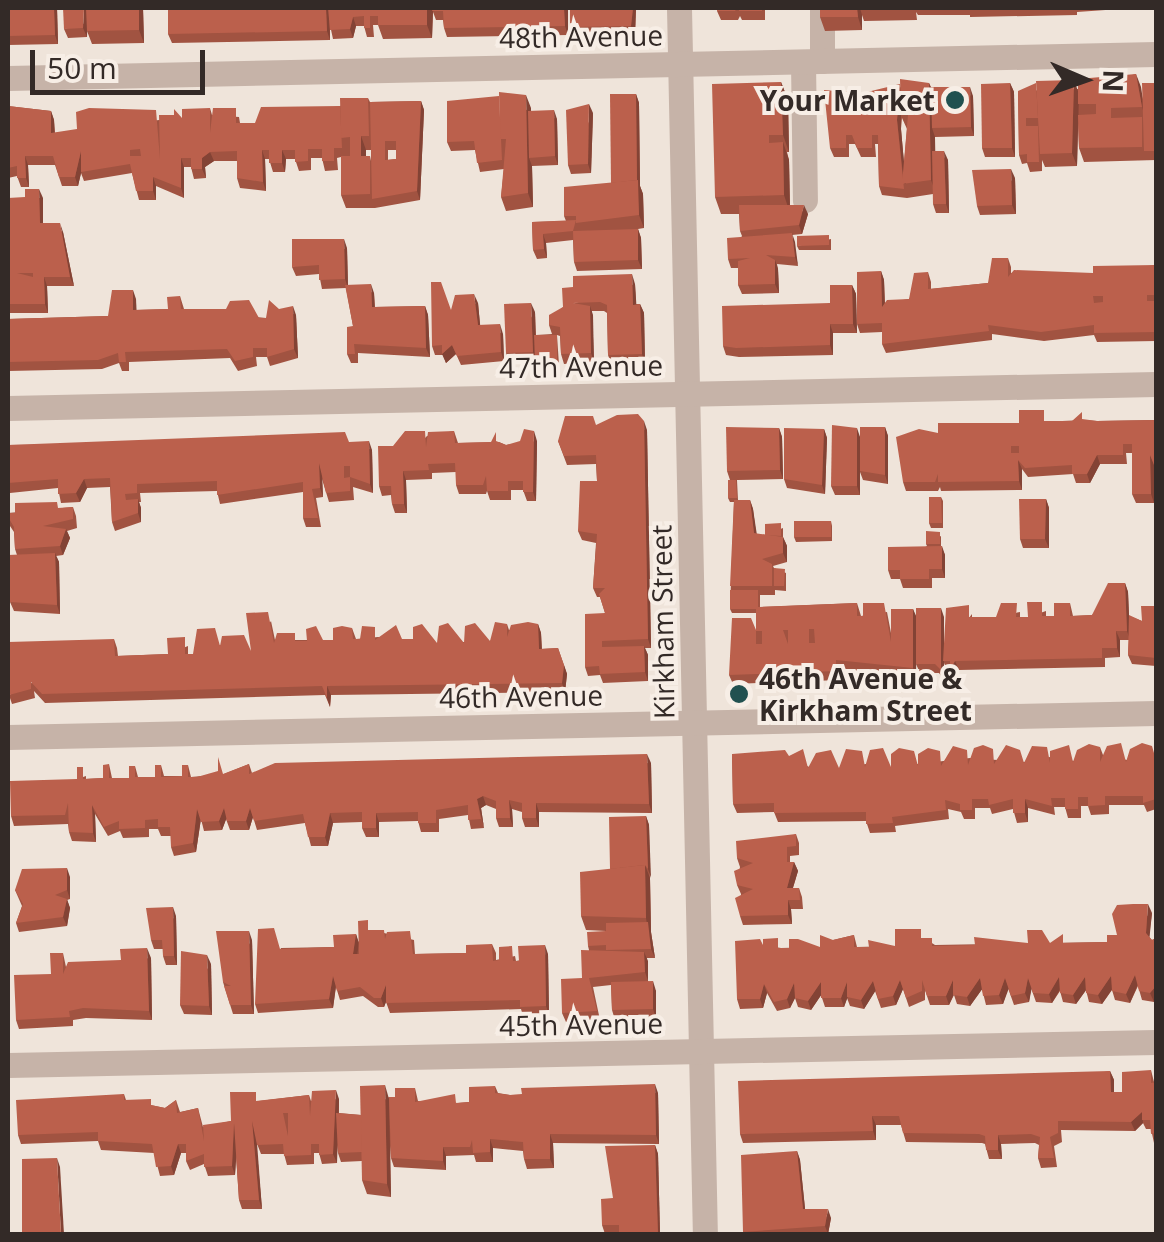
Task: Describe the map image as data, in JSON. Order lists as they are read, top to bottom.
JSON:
{
  "streets": {
    "street": [
      "48th Avenue",
      "47th Avenue",
      "Kirkham Street",
      "46th Avenue",
      "45th Avenue"
    ]
  },
  "crossings": [
    ["48th Avenue", "Kirkham Street"],
    ["47th Avenue", "Kirkham Street"],
    ["Kirkham Street", "46th Avenue"],
    ["Kirkham Street", "45th Avenue"]
  ],
  "places": ["Your Market", "46th Avenue & Kirkham Street"],
  "scale_bar": "50 m",
  "north": "right"
}
